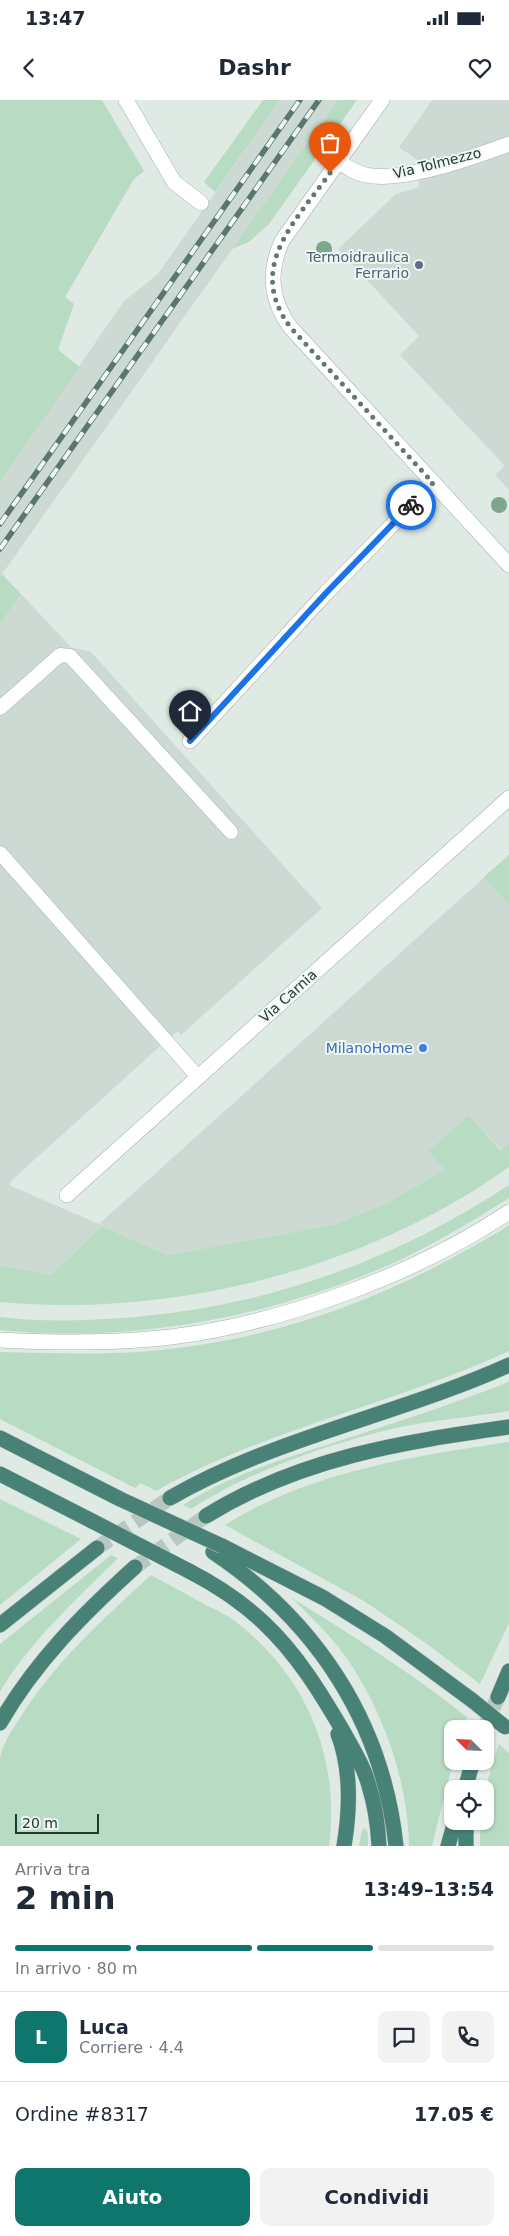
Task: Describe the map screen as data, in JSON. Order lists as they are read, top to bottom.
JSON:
{
  "streets": {
    "street": ["Via Tolmezzo", "Via Carnia"]
  },
  "places": ["Termoidraulica Ferrario", "MilanoHome"],
  "scale_bar": "20 m",
  "north": "top left",
  "page": {
    "status": "13:47",
    "header": "Dashr",
    "scale": "20 m",
    "heading": ["2 min", "Arriva tra", "13:49–13:54"],
    "panel": [
      "Luca",
      "Corriere · 4.4",
      "Ordine #8317",
      "17.05 €"
    ],
    "bar": "In arrivo · 80 m",
    "round": "L",
    "buttons": ["Aiuto", "Condividi"]
  }
}
